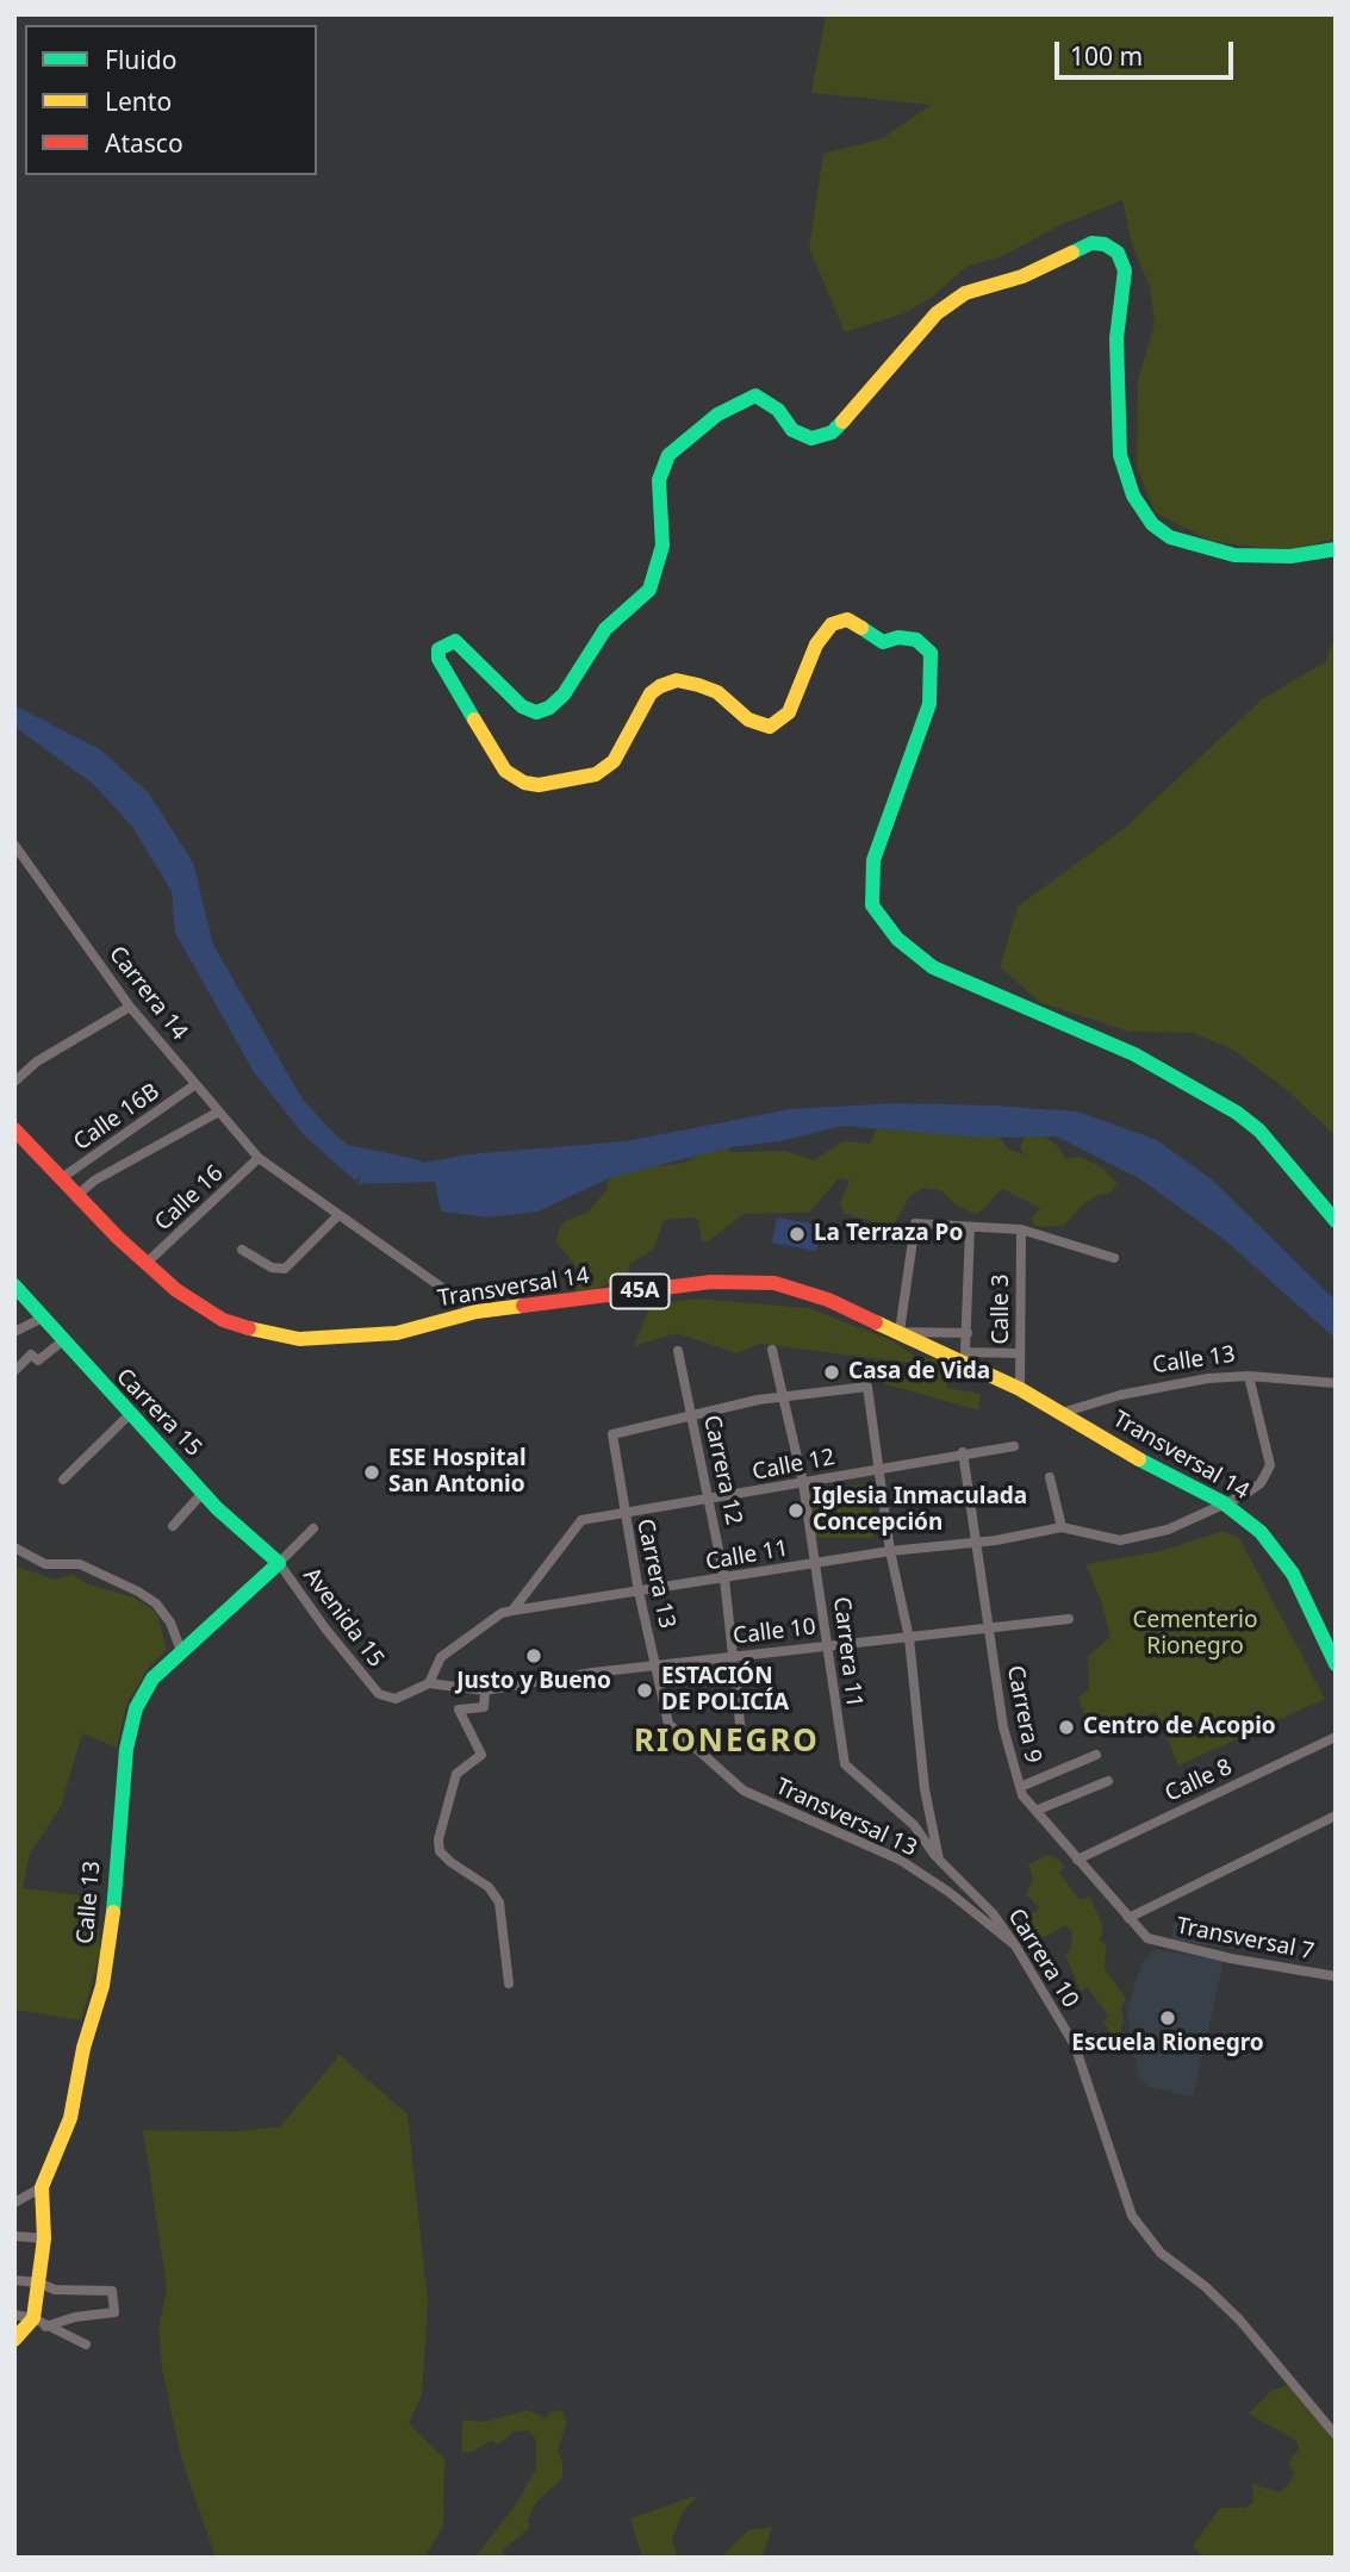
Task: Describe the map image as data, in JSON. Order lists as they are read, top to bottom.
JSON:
{
  "streets": {
    "main road": [
      "Transversal 14",
      "45A",
      "Calle 13",
      "Carrera 15"
    ],
    "street": [
      "Carrera 14",
      "Calle 16B",
      "Calle 16",
      "Calle 3",
      "Calle 12",
      "Carrera 12",
      "Calle 11",
      "Carrera 13",
      "Avenida 15",
      "Calle 10",
      "Carrera 11",
      "Carrera 9",
      "Calle 8",
      "Transversal 13",
      "Transversal 7",
      "Carrera 10"
    ]
  },
  "crossings": [
    ["Carrera 14", "Calle 16B"],
    ["Carrera 14", "Calle 16"],
    ["Carrera 14", "Transversal 14"],
    ["Calle 16B", "Transversal 14"],
    ["Calle 16", "Transversal 14"],
    ["Transversal 14", "Calle 3"],
    ["Transversal 14", "Calle 13"],
    ["Transversal 14", "Calle 11"],
    ["Calle 13", "Carrera 15"],
    ["Calle 13", "Calle 11"],
    ["Calle 13", "Avenida 15"],
    ["Carrera 15", "Avenida 15"],
    ["Calle 12", "Carrera 12"],
    ["Calle 12", "Calle 11"],
    ["Calle 12", "Carrera 13"],
    ["Calle 12", "Carrera 11"],
    ["Calle 12", "Carrera 9"],
    ["Carrera 12", "Calle 11"],
    ["Carrera 12", "Carrera 13"],
    ["Carrera 12", "Calle 10"],
    ["Calle 11", "Carrera 13"],
    ["Calle 11", "Carrera 11"],
    ["Calle 11", "Carrera 9"],
    ["Carrera 13", "Calle 10"],
    ["Carrera 13", "Transversal 13"],
    ["Avenida 15", "Calle 10"],
    ["Calle 10", "Carrera 11"],
    ["Calle 10", "Carrera 9"],
    ["Carrera 11", "Carrera 10"],
    ["Carrera 9", "Calle 8"],
    ["Carrera 9", "Transversal 7"],
    ["Transversal 13", "Carrera 10"]
  ],
  "districts": ["RIONEGRO"],
  "parks": ["Cementerio Rionegro"],
  "places": [
    "La Terraza Po",
    "Casa de Vida",
    "ESE Hospital San Antonio",
    "Iglesia Inmaculada Concepción",
    "Justo y Bueno",
    "ESTACIÓN DE POLICÍA",
    "Centro de Acopio",
    "Escuela Rionegro"
  ],
  "legend": ["Fluido", "Lento", "Atasco"],
  "scale_bar": "100 m"
}
